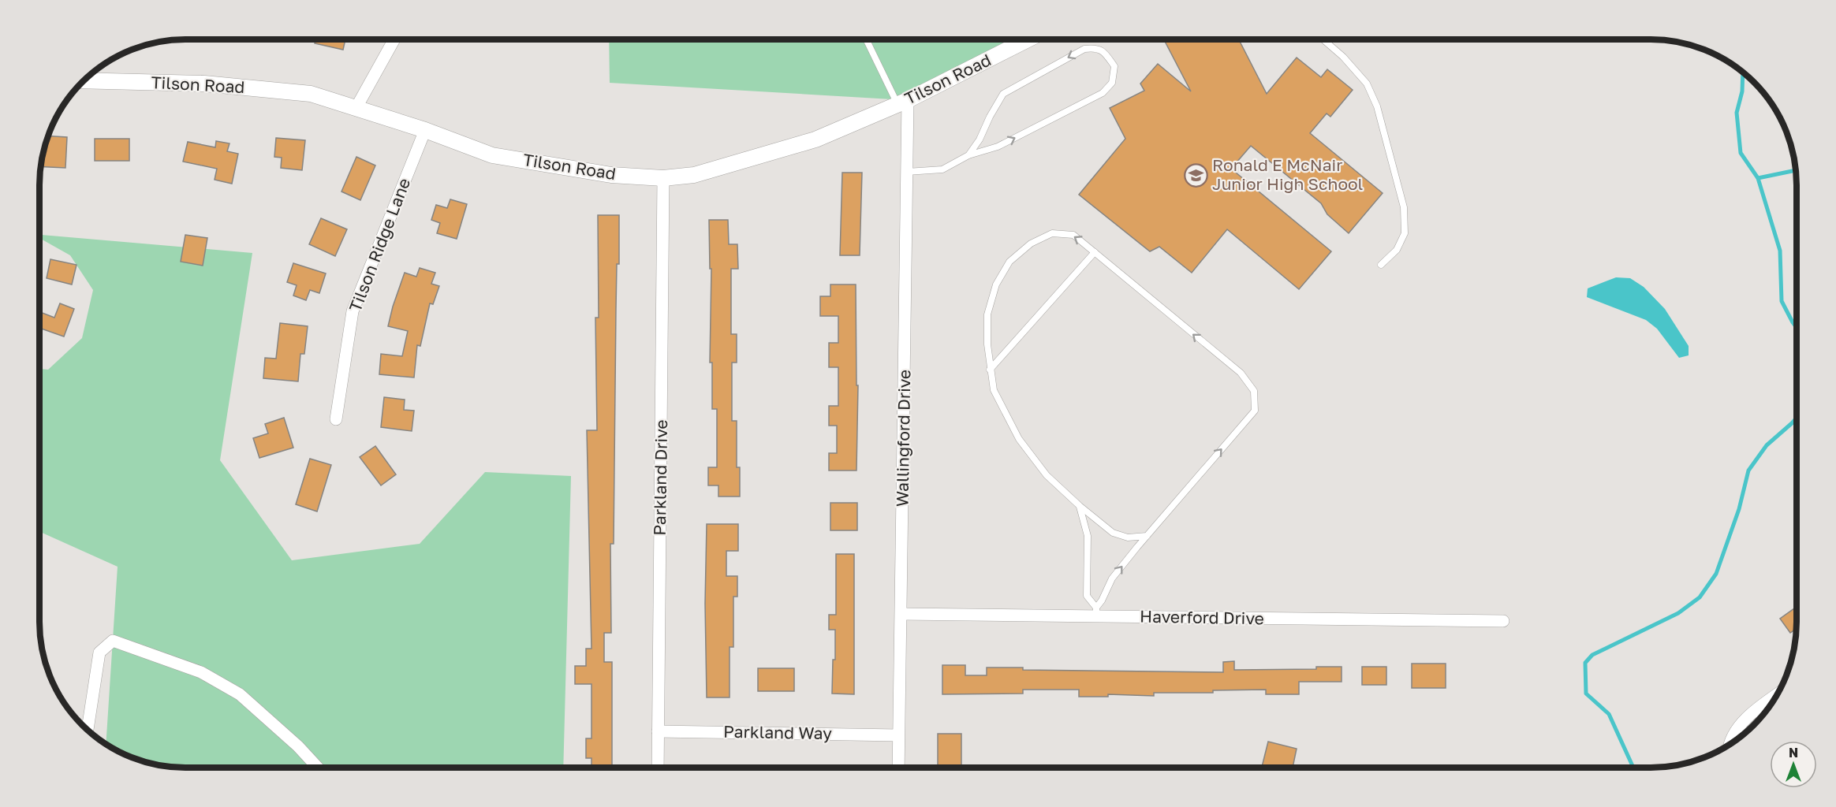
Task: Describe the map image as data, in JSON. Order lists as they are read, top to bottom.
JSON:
{
  "streets": {
    "street": [
      "Tilson Road",
      "Tilson Ridge Lane",
      "Wallingford Drive",
      "Parkland Drive",
      "Haverford Drive",
      "Parkland Way"
    ]
  },
  "crossings": [
    ["Tilson Road", "Tilson Ridge Lane"],
    ["Tilson Road", "Wallingford Drive"],
    ["Tilson Road", "Parkland Drive"],
    ["Wallingford Drive", "Haverford Drive"],
    ["Wallingford Drive", "Parkland Way"],
    ["Parkland Drive", "Parkland Way"]
  ],
  "places": {
    "school or university": ["Ronald E McNair Junior High School"]
  },
  "north": "top"
}
